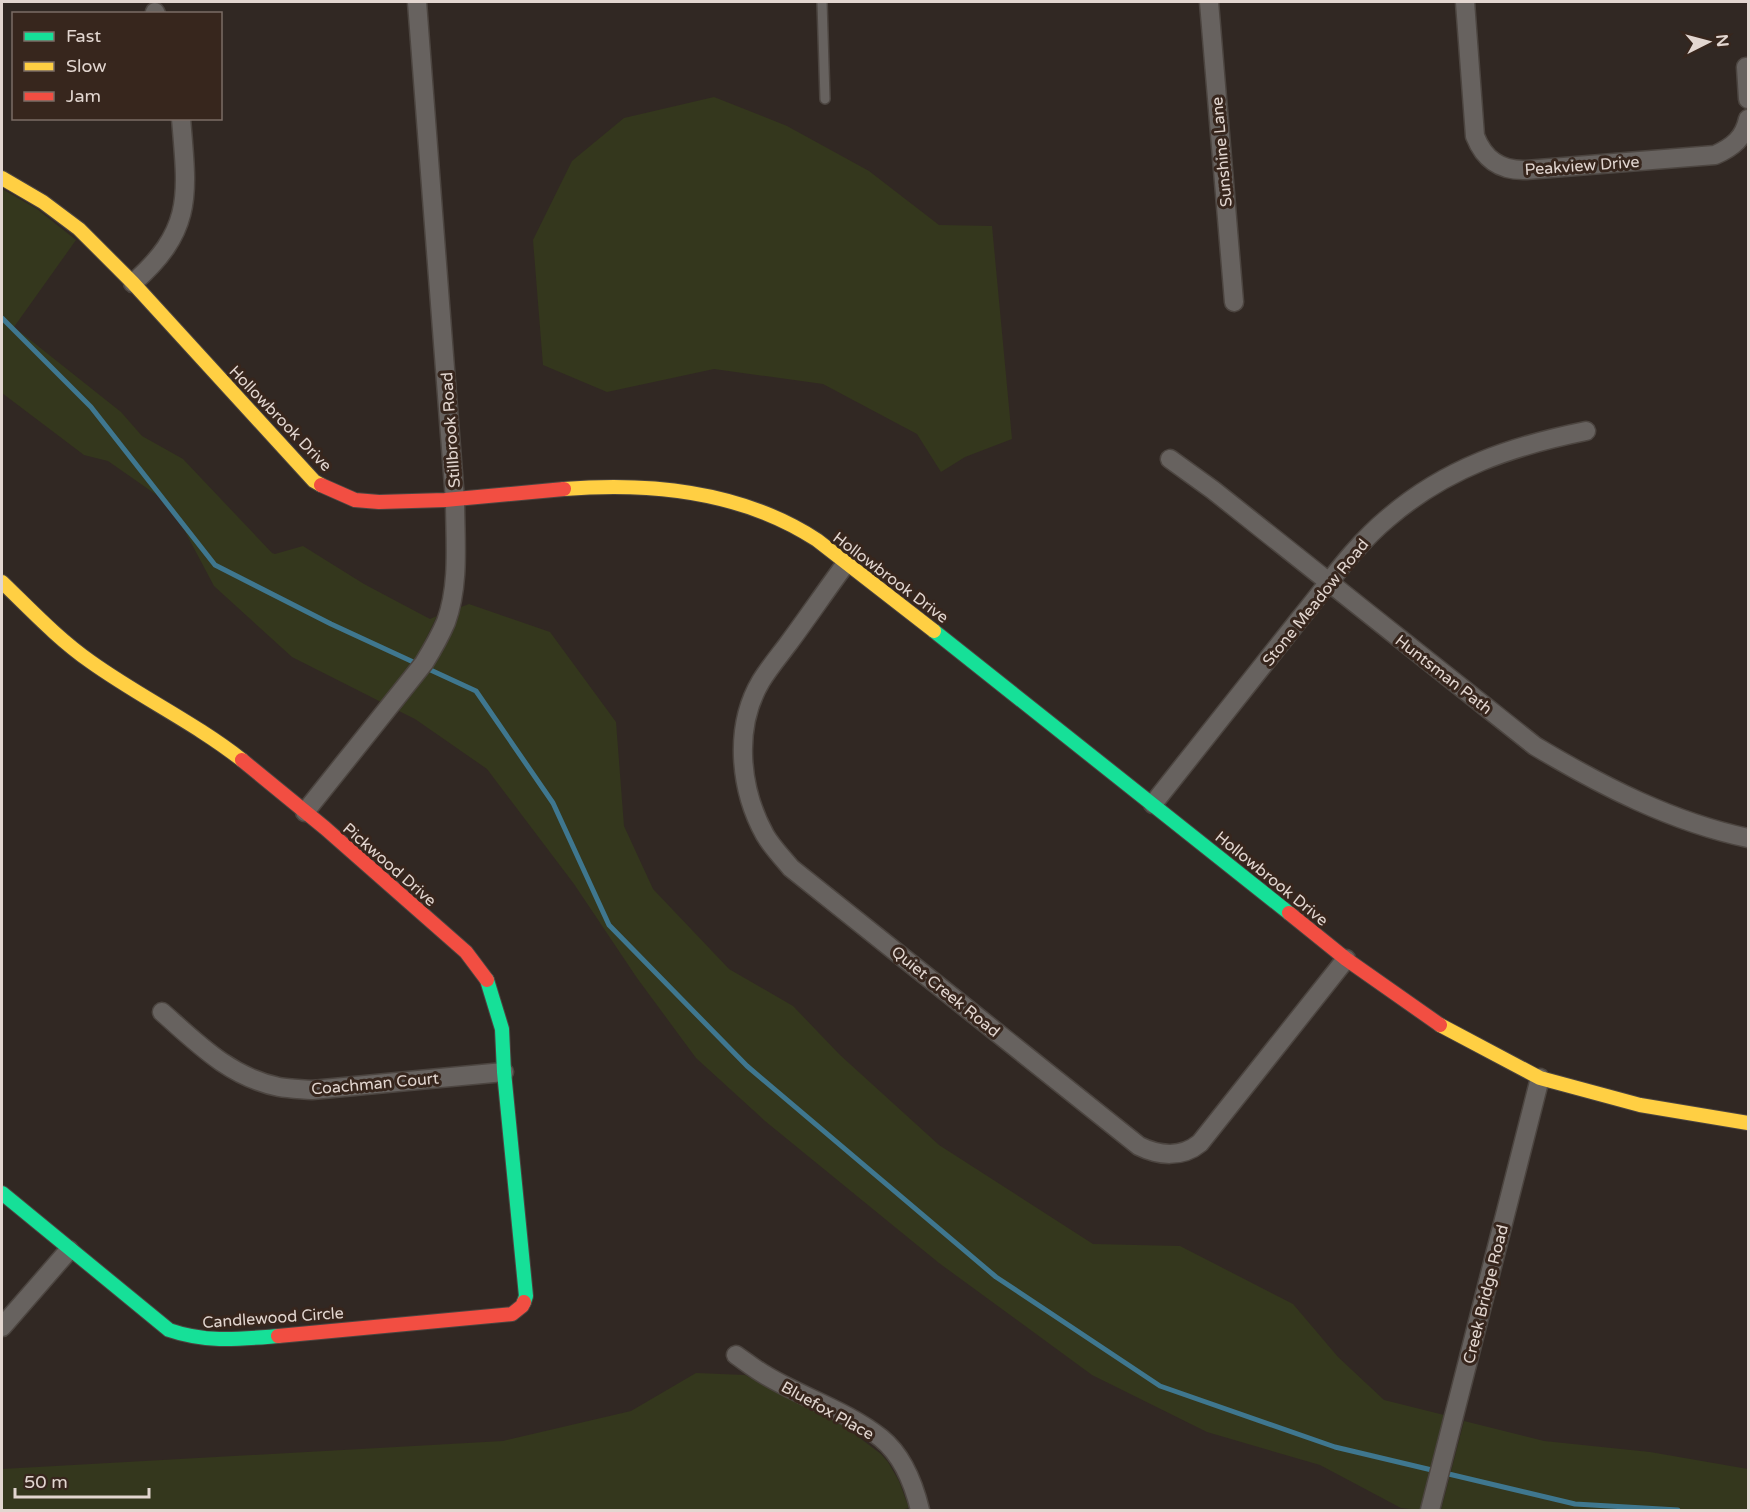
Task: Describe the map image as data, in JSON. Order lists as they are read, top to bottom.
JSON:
{
  "streets": {
    "street": [
      "Sunshine Lane",
      "Peakview Drive",
      "Hollowbrook Drive",
      "Stillbrook Road",
      "Stone Meadow Road",
      "Huntsman Path",
      "Pickwood Drive",
      "Quiet Creek Road",
      "Coachman Court",
      "Creek Bridge Road",
      "Candlewood Circle",
      "Bluefox Place"
    ]
  },
  "crossings": [
    ["Hollowbrook Drive", "Stillbrook Road"],
    ["Hollowbrook Drive", "Stone Meadow Road"],
    ["Hollowbrook Drive", "Quiet Creek Road"],
    ["Hollowbrook Drive", "Creek Bridge Road"],
    ["Stillbrook Road", "Pickwood Drive"],
    ["Stone Meadow Road", "Huntsman Path"],
    ["Pickwood Drive", "Coachman Court"],
    ["Pickwood Drive", "Candlewood Circle"]
  ],
  "legend": ["Fast", "Slow", "Jam"],
  "scale_bar": "50 m",
  "north": "right"
}
